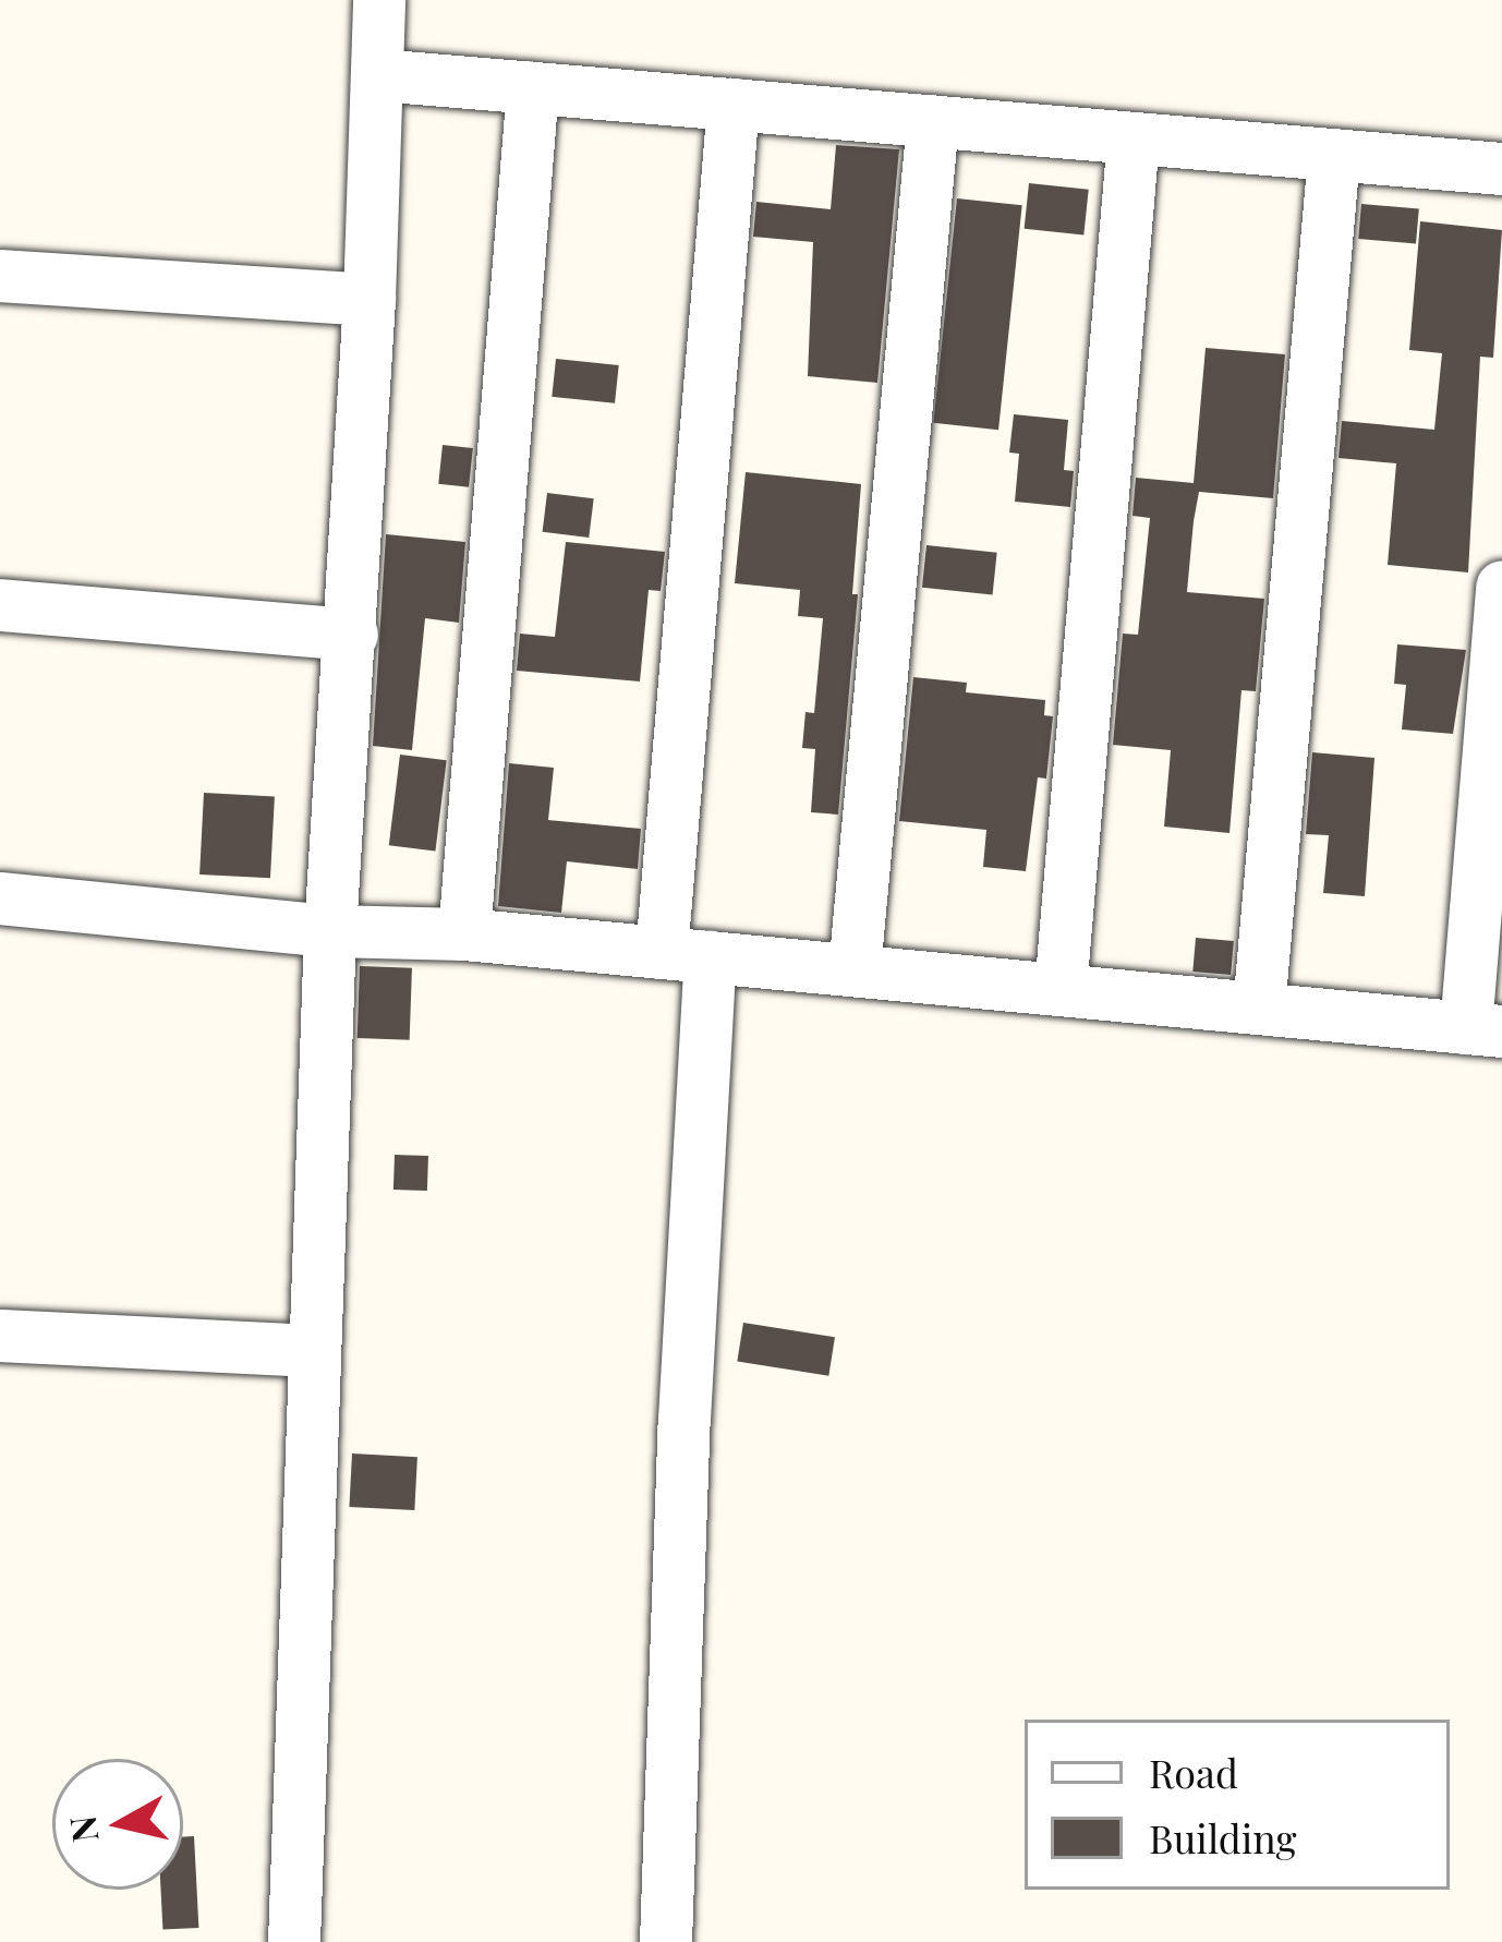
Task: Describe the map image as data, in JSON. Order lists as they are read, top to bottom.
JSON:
{
  "legend": ["Road", "Building"],
  "north": "left"
}
